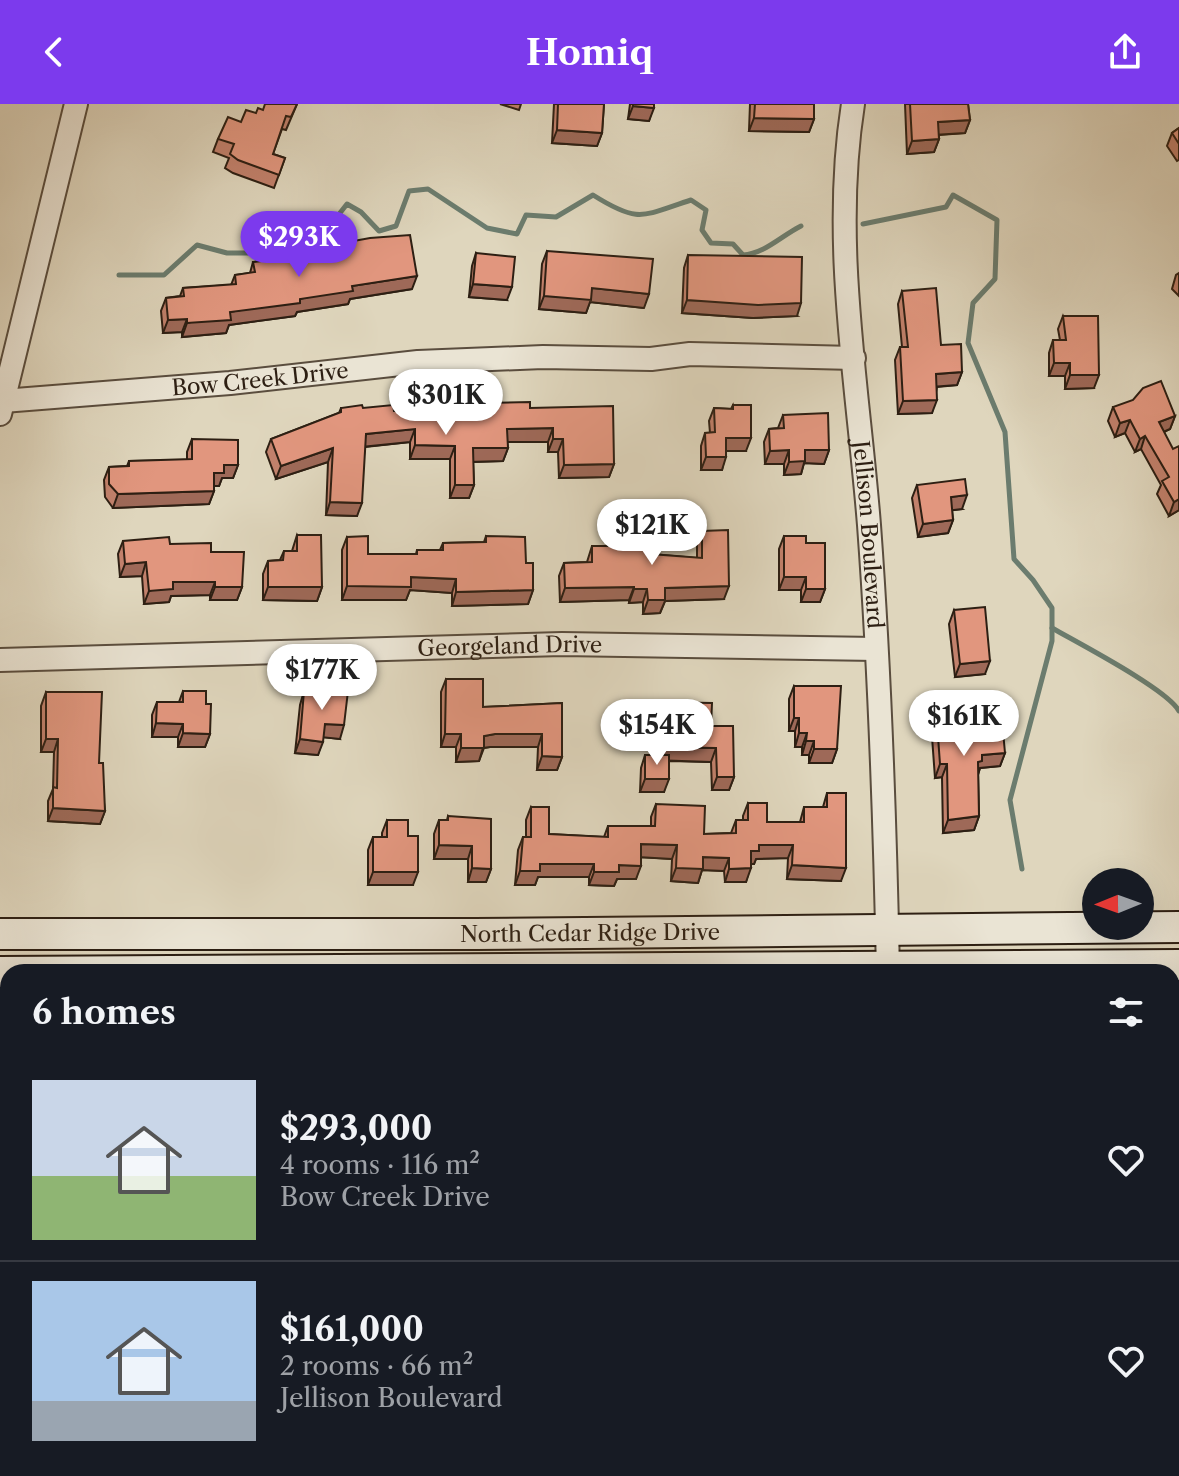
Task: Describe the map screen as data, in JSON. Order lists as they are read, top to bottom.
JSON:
{
  "streets": {
    "main road": ["North Cedar Ridge Drive"],
    "street": ["Bow Creek Drive", "Jellison Boulevard", "Georgeland Drive"]
  },
  "crossings": [
    ["Bow Creek Drive", "Jellison Boulevard"],
    ["Jellison Boulevard", "Georgeland Drive"],
    ["Jellison Boulevard", "North Cedar Ridge Drive"]
  ],
  "north": "left",
  "page": {
    "header": "Homiq",
    "price": [
      "$293K",
      "$301K",
      "$121K",
      "$177K",
      "$161K",
      "$154K"
    ],
    "heading": "6 homes",
    "list": [
      {
        "name": "$293,000",
        "note": "4 rooms · 116 m² · Bow Creek Drive"
      },
      {
        "name": "$161,000",
        "note": "2 rooms · 66 m² · Jellison Boulevard"
      }
    ]
  }
}
